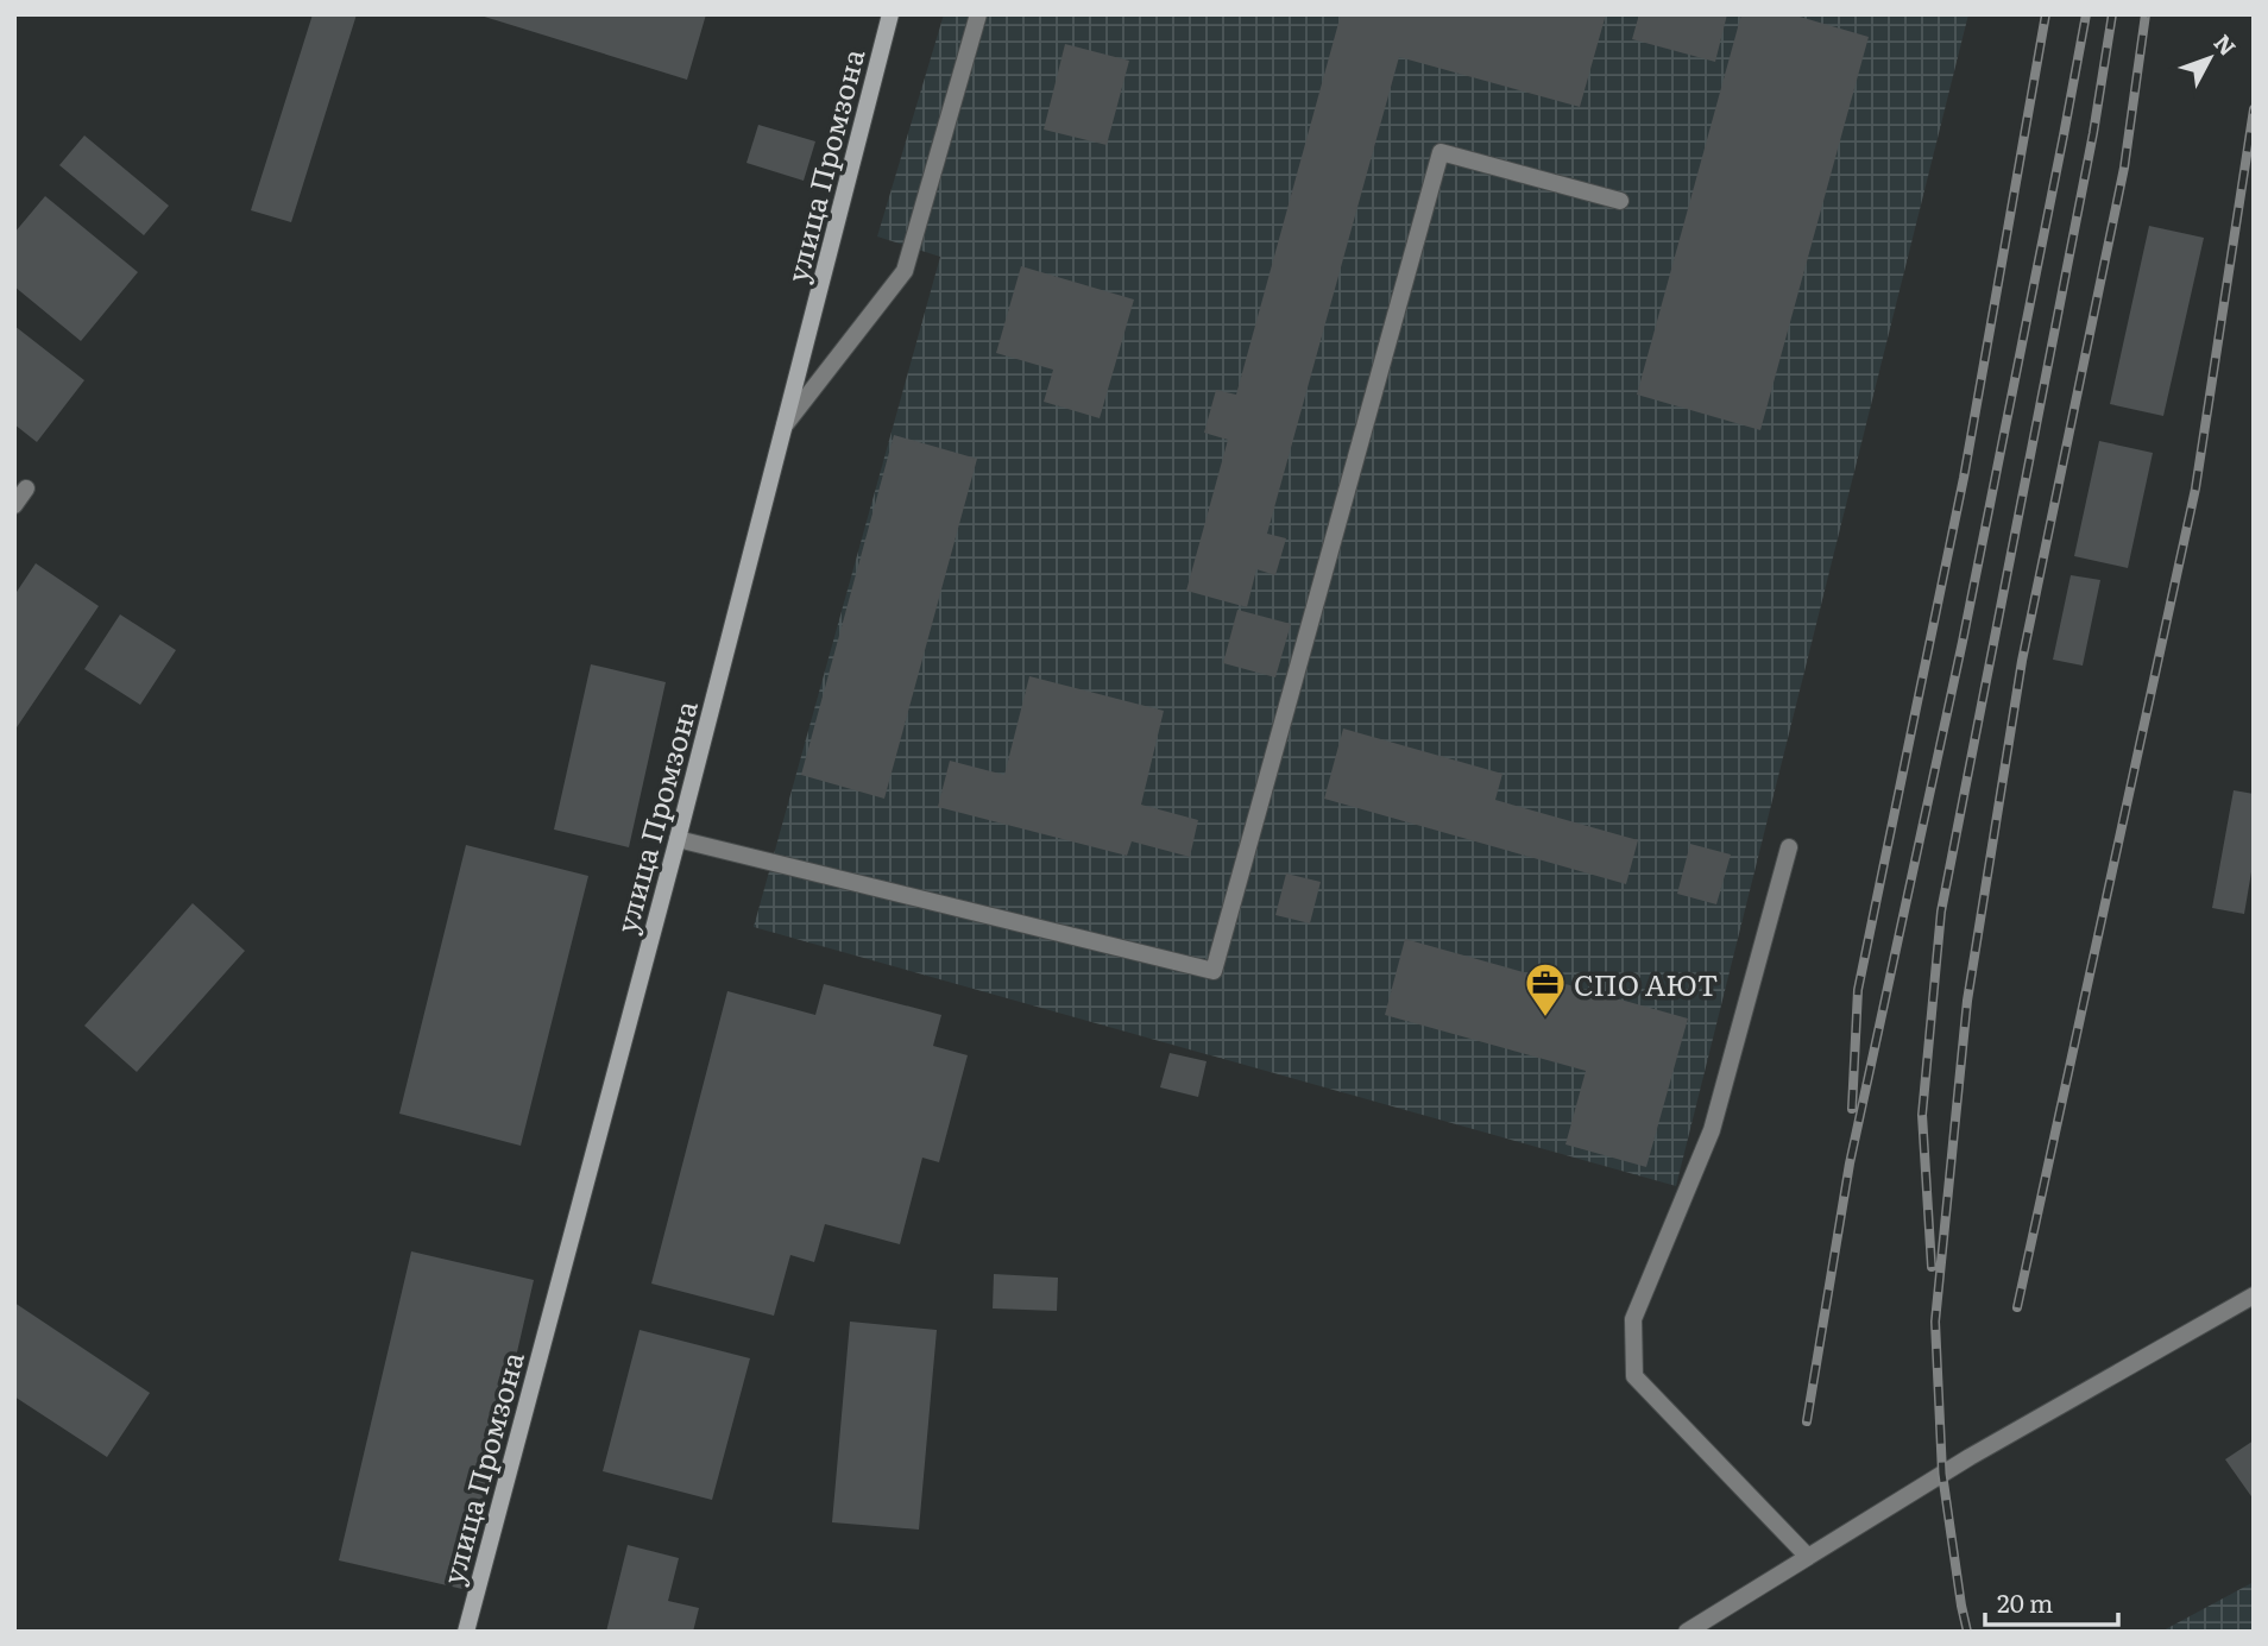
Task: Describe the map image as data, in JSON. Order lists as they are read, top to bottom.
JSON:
{
  "streets": {
    "main road": ["улица Промзона"]
  },
  "places": {
    "office": ["СПО АЮТ"]
  },
  "scale_bar": "20 m",
  "north": "top right"
}
